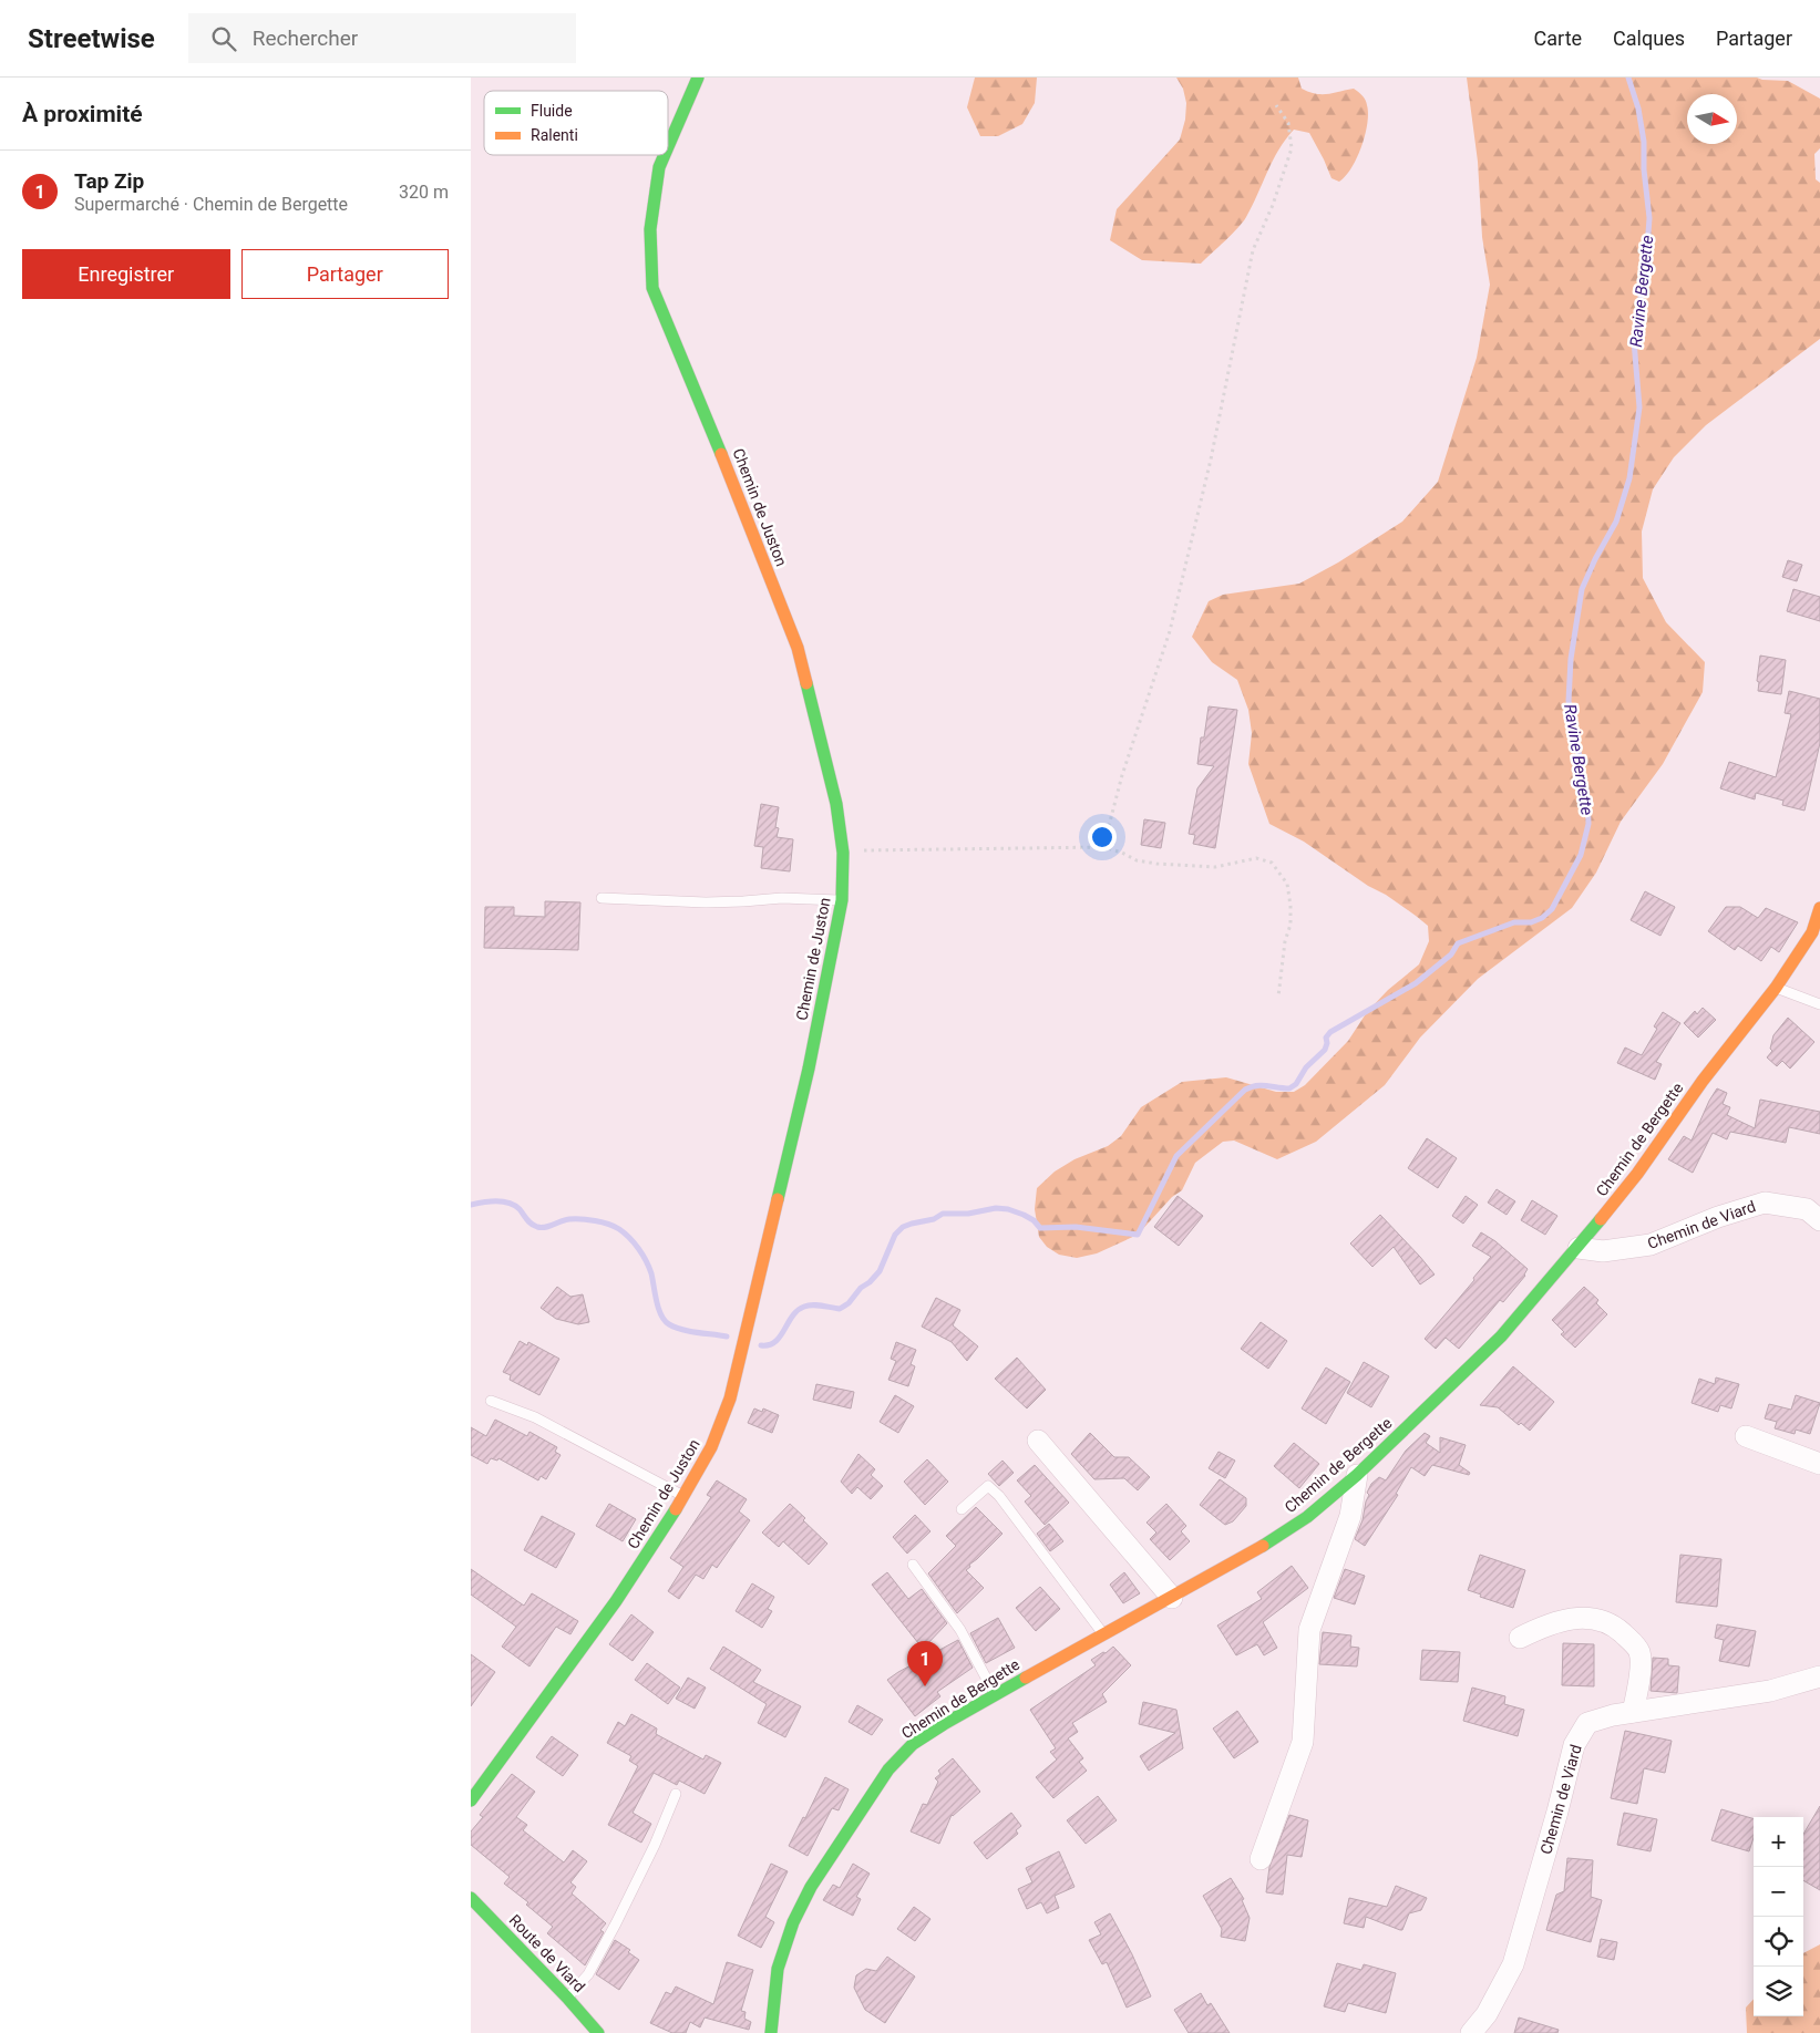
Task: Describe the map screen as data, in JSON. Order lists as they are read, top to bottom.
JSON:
{
  "streets": {
    "street": [
      "Chemin de Juston",
      "Chemin de Bergette",
      "Chemin de Viard",
      "Route de Viard"
    ]
  },
  "crossings": [
    ["Chemin de Bergette", "Chemin de Viard"]
  ],
  "water": ["Ravine Bergette"],
  "legend": ["Fluide", "Ralenti"],
  "north": "right",
  "page": {
    "header": "Streetwise",
    "search": "Rechercher",
    "nav": ["Carte", "Calques", "Partager"],
    "heading": "À proximité",
    "list": [
      {
        "mark": "1",
        "name": "Tap Zip",
        "note": "Supermarché · Chemin de Bergette",
        "value": "320 m"
      }
    ],
    "buttons": ["Enregistrer", "Partager"],
    "pins": "1",
    "map_buttons": ["+", "−"]
  }
}
